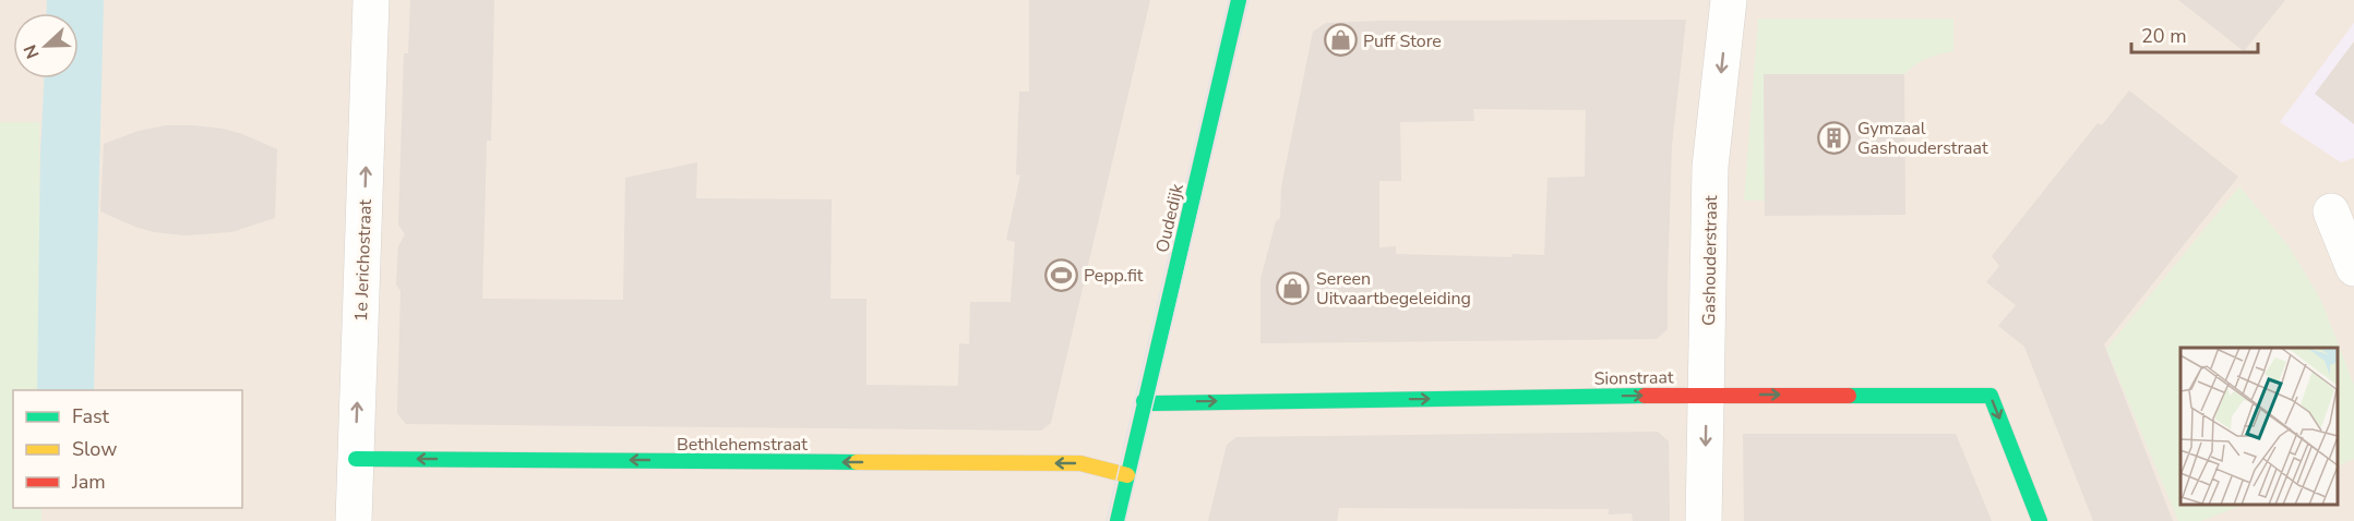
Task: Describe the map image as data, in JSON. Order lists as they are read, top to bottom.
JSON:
{
  "streets": {
    "street": [
      "Oudedijk",
      "1e Jerichostraat",
      "Gashouderstraat",
      "Sionstraat",
      "Bethlehemstraat"
    ]
  },
  "crossings": [
    ["Oudedijk", "Sionstraat"],
    ["Oudedijk", "Bethlehemstraat"],
    ["1e Jerichostraat", "Bethlehemstraat"],
    ["Gashouderstraat", "Sionstraat"]
  ],
  "one_way": [
    "1e Jerichostraat",
    "Gashouderstraat",
    "Sionstraat",
    "Bethlehemstraat"
  ],
  "places": {
    "shop": ["Puff Store", "Sereen Uitvaartbegeleiding"],
    "building": ["Gymzaal Gashouderstraat"],
    "sports": ["Pepp.fit"]
  },
  "legend": ["Fast", "Slow", "Jam"],
  "scale_bar": "20 m",
  "north": "left"
}
